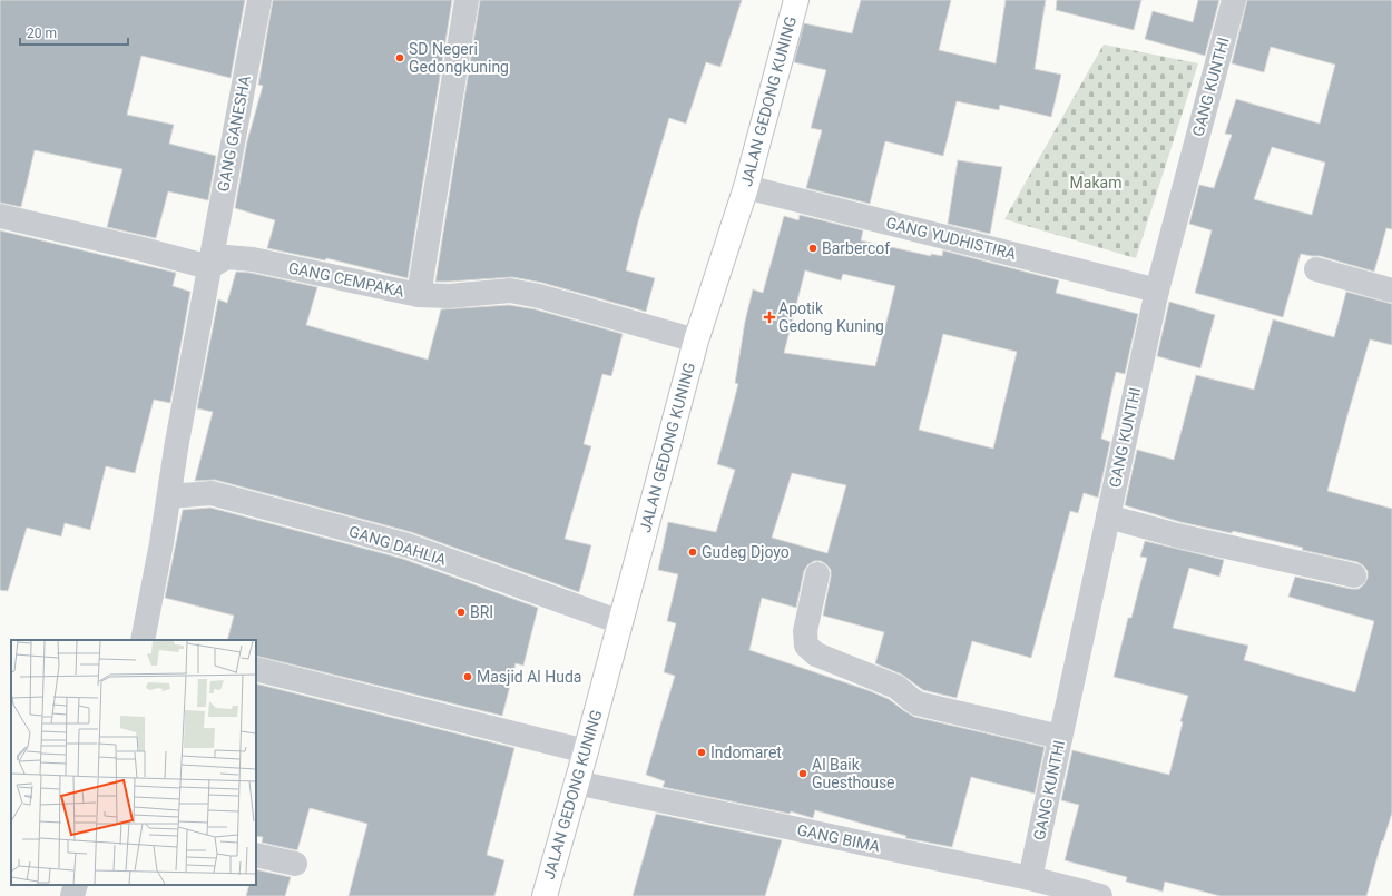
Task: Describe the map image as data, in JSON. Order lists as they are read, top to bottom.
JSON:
{
  "streets": {
    "main road": ["JALAN GEDONG KUNING"],
    "street": [
      "GANG KUNTHI",
      "GANG GANESHA",
      "GANG YUDHISTIRA",
      "GANG CEMPAKA",
      "GANG DAHLIA",
      "GANG BIMA"
    ]
  },
  "crossings": [
    ["GANG KUNTHI", "GANG YUDHISTIRA"],
    ["GANG KUNTHI", "GANG BIMA"],
    ["JALAN GEDONG KUNING", "GANG YUDHISTIRA"],
    ["JALAN GEDONG KUNING", "GANG CEMPAKA"],
    ["JALAN GEDONG KUNING", "GANG DAHLIA"],
    ["JALAN GEDONG KUNING", "GANG BIMA"],
    ["GANG GANESHA", "GANG CEMPAKA"],
    ["GANG GANESHA", "GANG DAHLIA"]
  ],
  "parks": ["Makam"],
  "places": {
    "other": [
      "SD Negeri Gedongkuning",
      "Barbercof",
      "Gudeg Djoyo",
      "BRI",
      "Masjid Al Huda",
      "Indomaret",
      "Al Baik Guesthouse"
    ],
    "health": ["Apotik Gedong Kuning"]
  },
  "scale_bar": "20 m"
}
